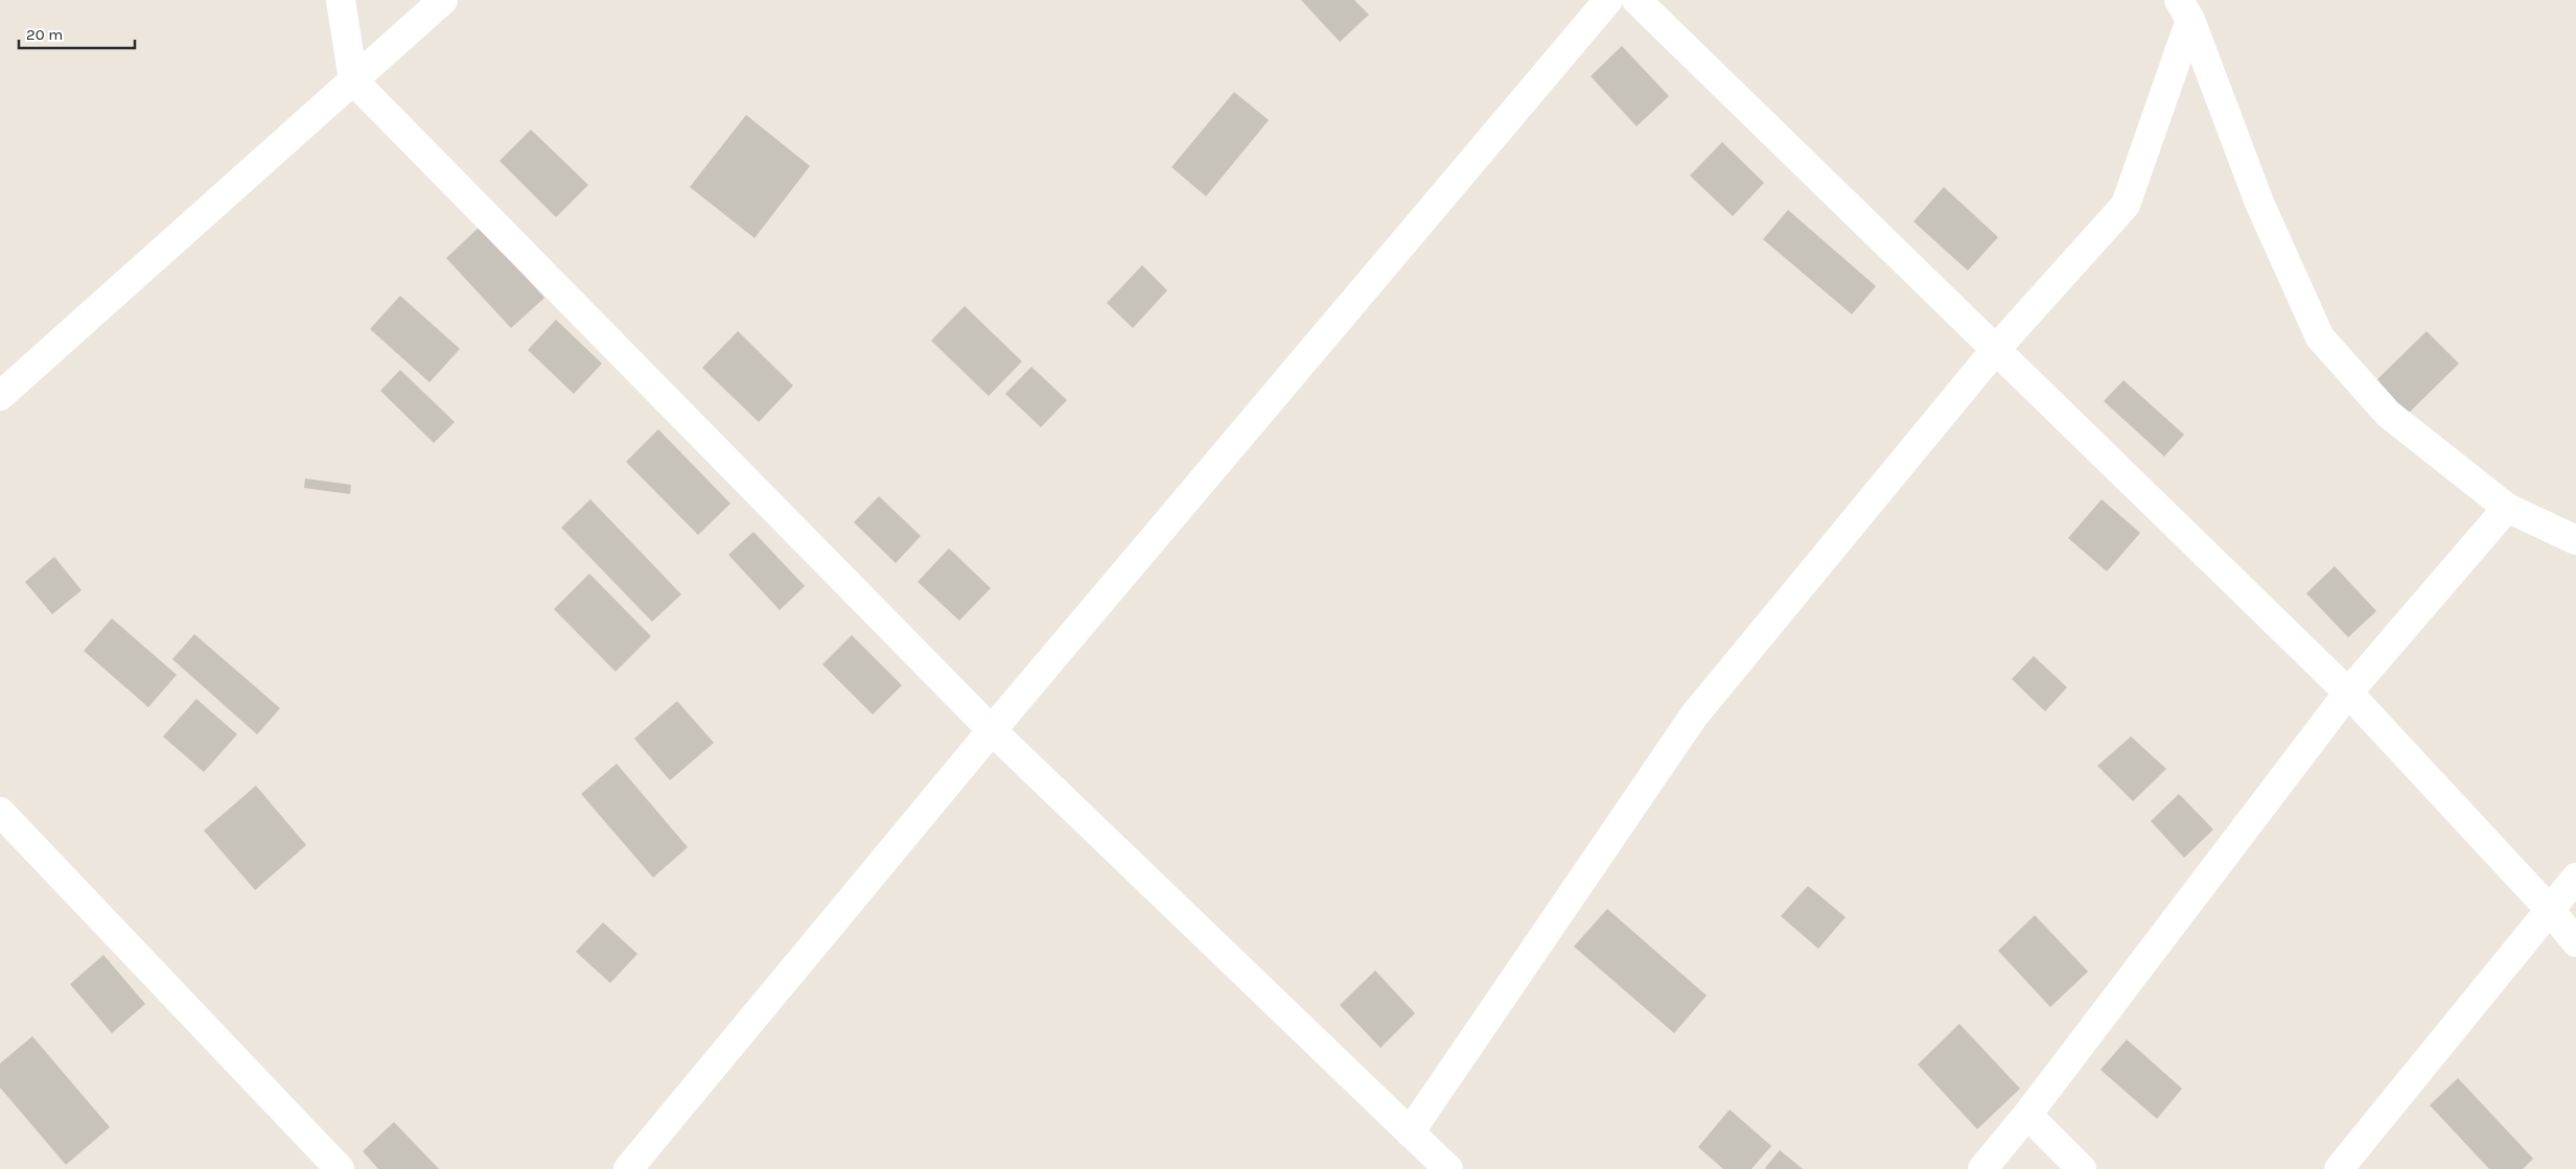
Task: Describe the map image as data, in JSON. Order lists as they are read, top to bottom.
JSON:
{
  "scale_bar": "20 m"
}
